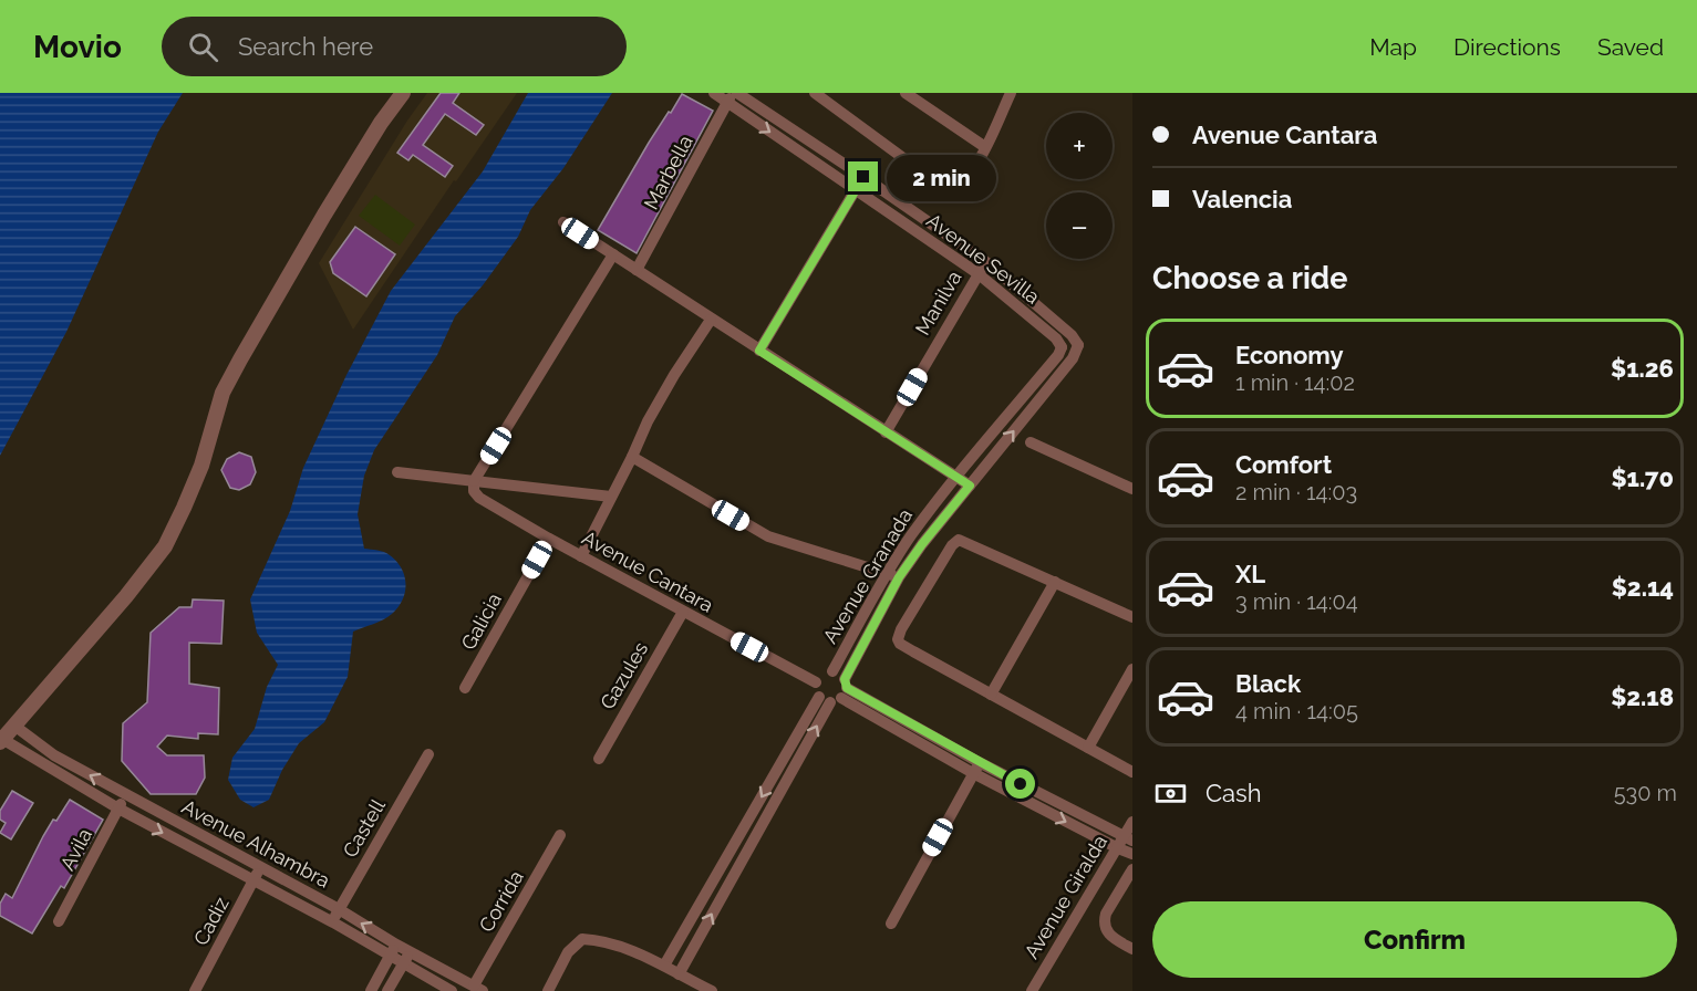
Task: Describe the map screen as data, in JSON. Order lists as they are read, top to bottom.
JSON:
{
  "streets": {
    "street": [
      "Marbella",
      "Avenue Sevilla",
      "Manilva",
      "Avenue Cantara",
      "Avenue Granada",
      "Galicia",
      "Gazules",
      "Castell",
      "Avenue Alhambra",
      "Avila",
      "Avenue Giralda",
      "Corrida",
      "Cadiz"
    ]
  },
  "crossings": [
    ["Marbella", "Avenue Sevilla"],
    ["Avenue Sevilla", "Manilva"],
    ["Avenue Sevilla", "Avenue Granada"],
    ["Avenue Cantara", "Galicia"],
    ["Avenue Cantara", "Gazules"],
    ["Castell", "Avenue Alhambra"],
    ["Avenue Alhambra", "Avila"],
    ["Avenue Alhambra", "Corrida"],
    ["Avenue Alhambra", "Cadiz"]
  ],
  "page": {
    "header": "Movio",
    "search": "Search here",
    "nav": ["Map", "Directions", "Saved"],
    "banner": ["Avenue Cantara", "Valencia"],
    "map_buttons": ["+", "−"],
    "bubble": "2 min",
    "heading": "Choose a ride",
    "list": [
      {
        "name": "Economy",
        "note": "1 min · 14:02",
        "value": "$1.26"
      },
      {
        "name": "Comfort",
        "note": "2 min · 14:03",
        "value": "$1.70"
      },
      {
        "name": "XL",
        "note": "3 min · 14:04",
        "value": "$2.14"
      },
      {
        "name": "Black",
        "note": "4 min · 14:05",
        "value": "$2.18"
      }
    ],
    "pay": ["Cash", "530 m"],
    "buttons": "Confirm"
  }
}
